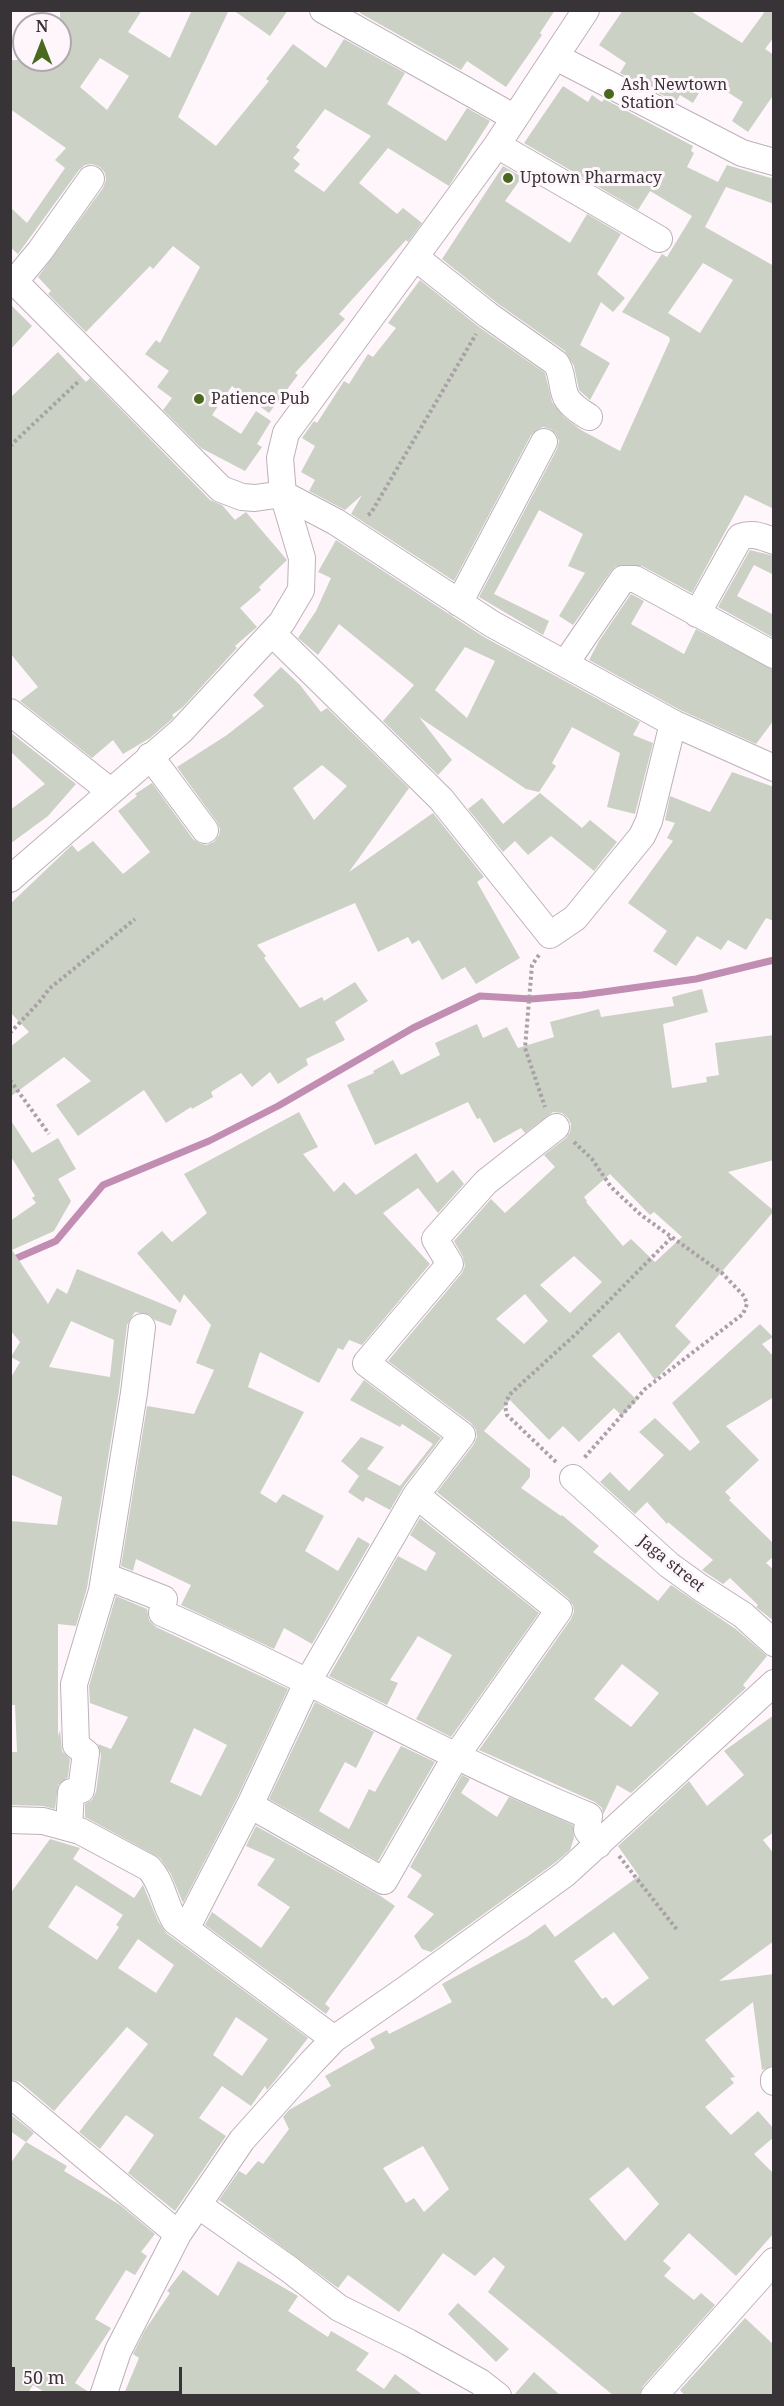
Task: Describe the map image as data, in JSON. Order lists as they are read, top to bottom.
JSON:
{
  "streets": {
    "street": ["Jaga street"]
  },
  "places": ["Ash Newtown Station", "Uptown Pharmacy", "Patience Pub"],
  "scale_bar": "50 m",
  "north": "top"
}
